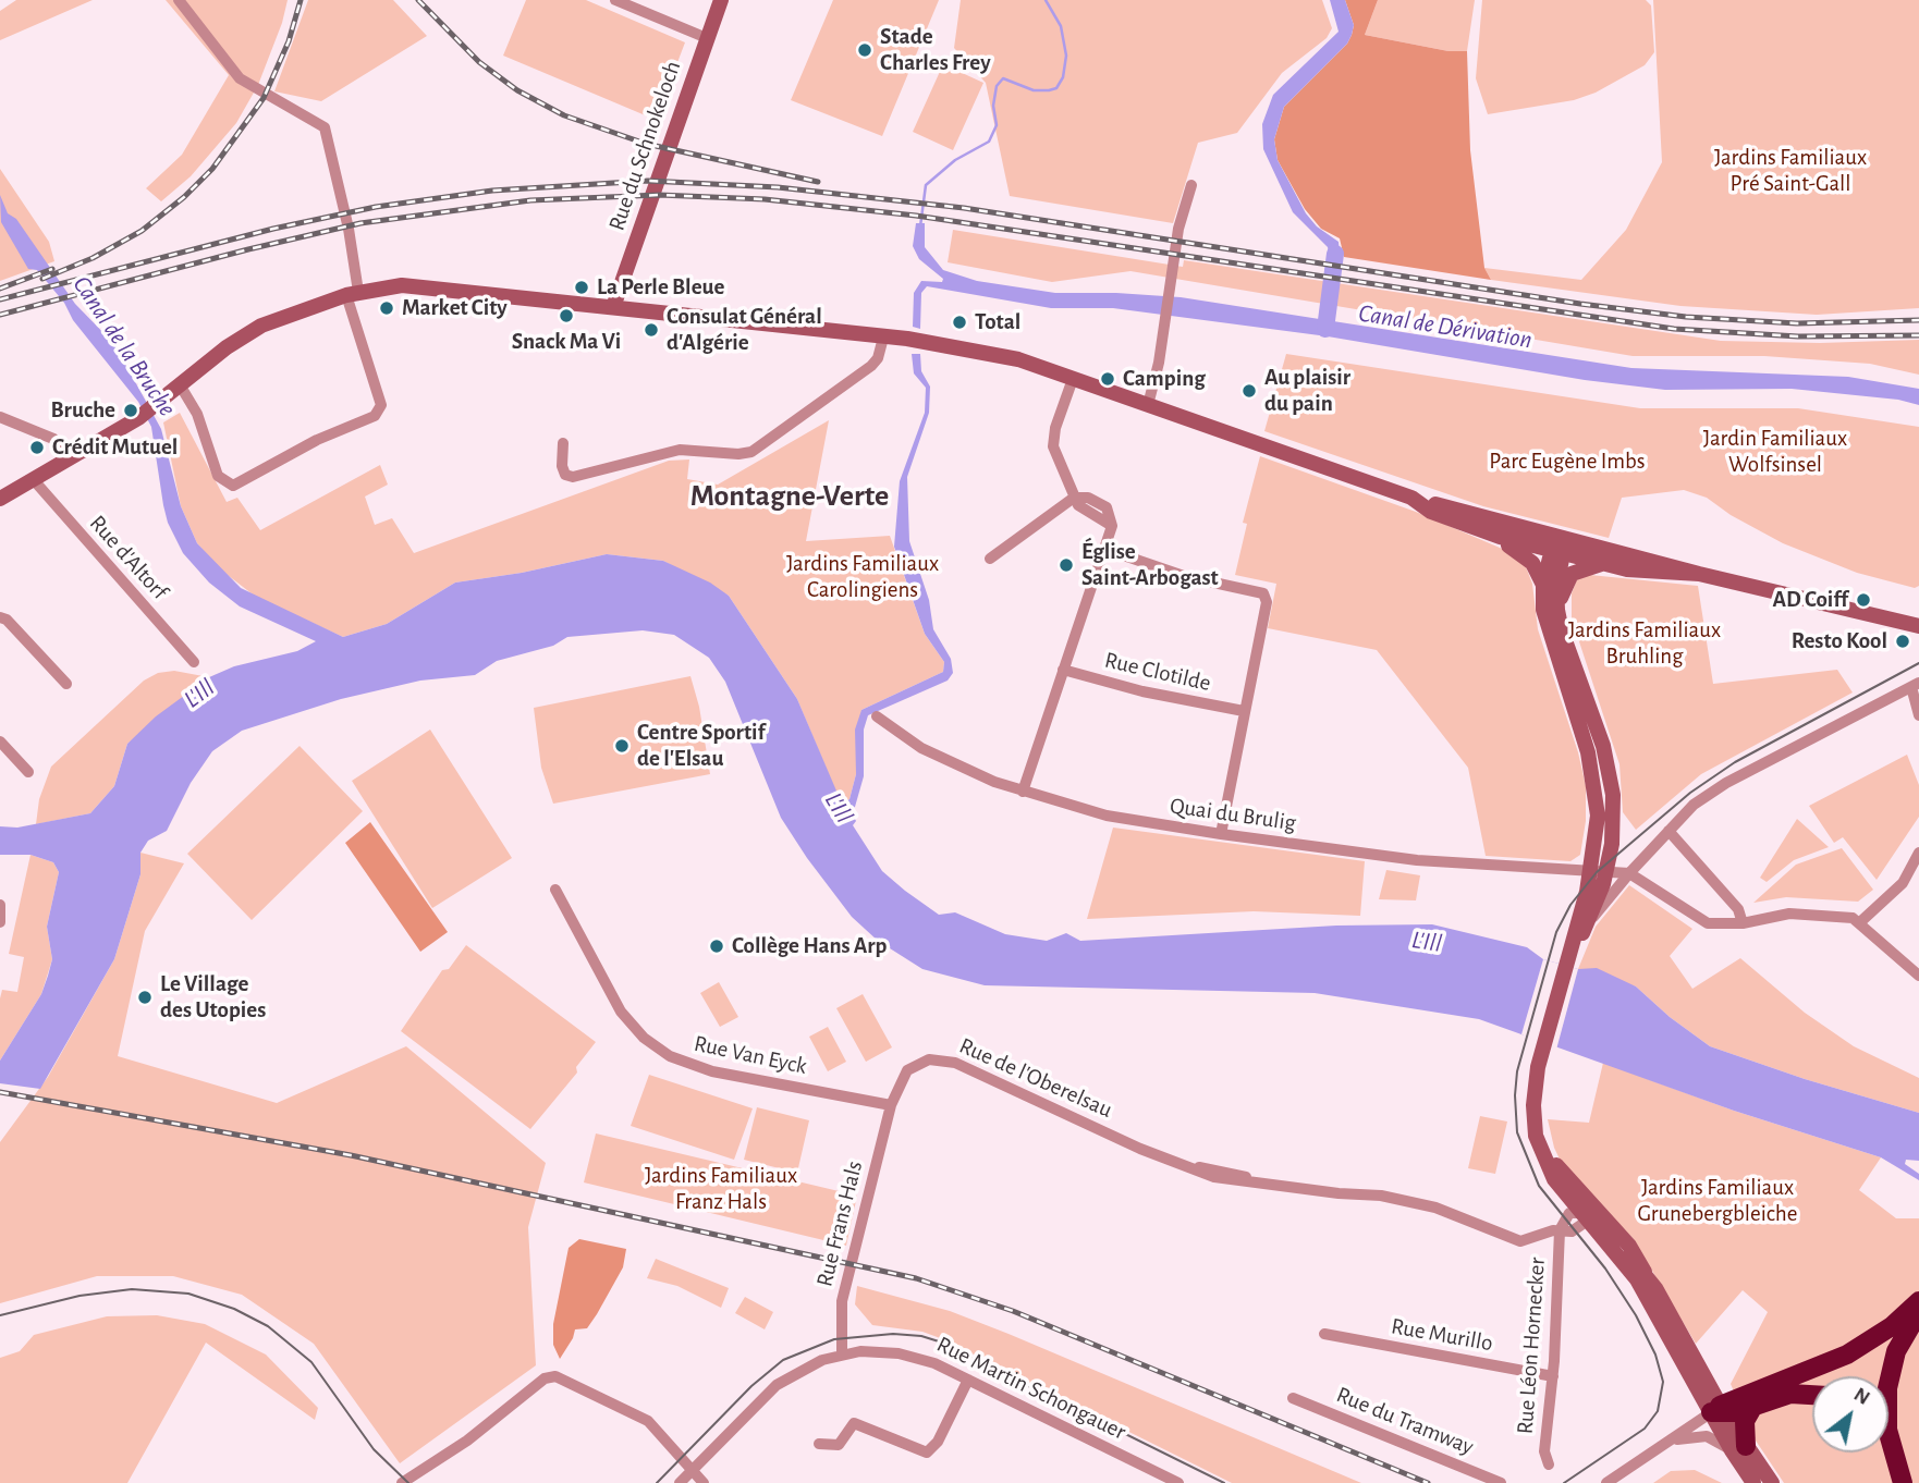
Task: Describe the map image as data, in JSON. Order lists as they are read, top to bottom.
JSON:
{
  "streets": {
    "main road": ["Rue du Schnokeloch"],
    "street": [
      "Rue d'Altorf",
      "Rue Clotilde",
      "Quai du Brulig",
      "Rue Van Eyck",
      "Rue de l'Oberelsau",
      "Rue Frans Hals",
      "Rue Murillo",
      "Rue Léon Hornecker",
      "Rue Martin Schongauer",
      "Rue du Tramway"
    ]
  },
  "crossings": [
    ["Rue Van Eyck", "Rue de l'Oberelsau"],
    ["Rue Van Eyck", "Rue Frans Hals"],
    ["Rue de l'Oberelsau", "Rue Frans Hals"],
    ["Rue de l'Oberelsau", "Rue Léon Hornecker"],
    ["Rue Frans Hals", "Rue Martin Schongauer"],
    ["Rue Murillo", "Rue Léon Hornecker"]
  ],
  "districts": ["Montagne-Verte"],
  "water": ["Canal de Dérivation", "Canal de la Bruche", "L'Ill"],
  "parks": [
    "Jardins Familiaux Pré Saint-Gall",
    "Jardin Familiaux Wolfsinsel",
    "Parc Eugène Imbs",
    "Jardins Familiaux Carolingiens",
    "Jardins Familiaux Bruhling",
    "Jardins Familiaux Franz Hals",
    "Jardins Familiaux Grunebergbleiche"
  ],
  "places": [
    "Stade Charles Frey",
    "La Perle Bleue",
    "Market City",
    "Snack Ma Vi",
    "Total",
    "Consulat Général d'Algérie",
    "Camping",
    "Au plaisir du pain",
    "Bruche",
    "Crédit Mutuel",
    "Église Saint-Arbogast",
    "AD Coiff",
    "Resto Kool",
    "Centre Sportif de l'Elsau",
    "Collège Hans Arp",
    "Le Village des Utopies"
  ],
  "north": "top right"
}
